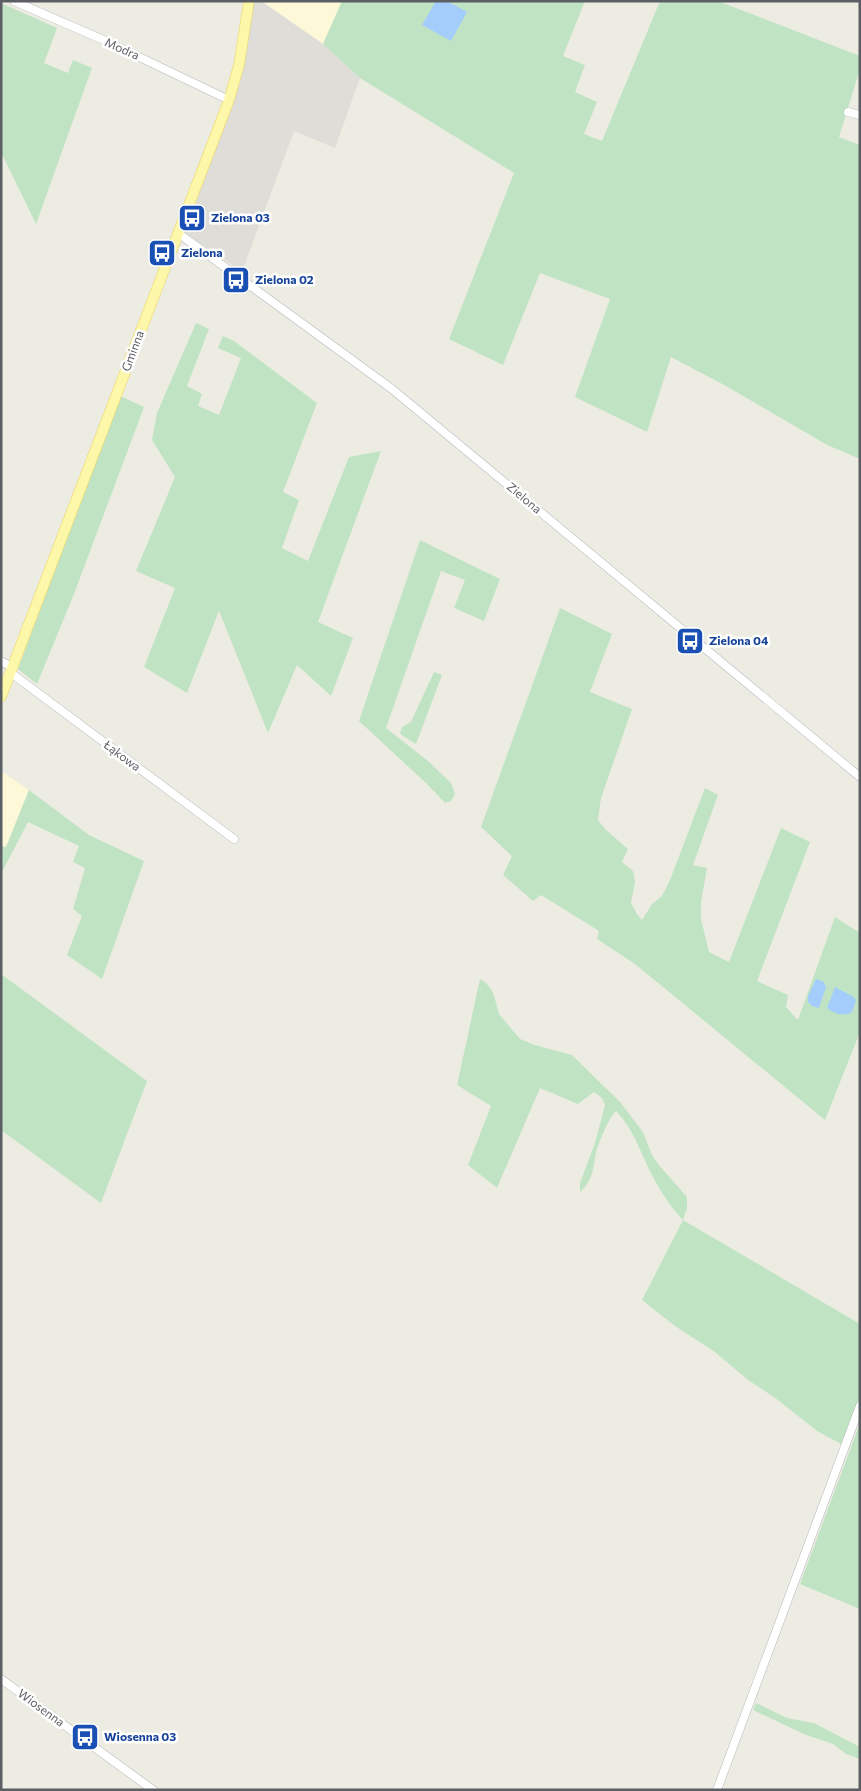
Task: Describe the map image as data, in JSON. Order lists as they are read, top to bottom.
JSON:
{
  "streets": {
    "main road": ["Gminna"],
    "street": [
      "Modra",
      "Zielona",
      "Łąkowa",
      "Wiosenna"
    ]
  },
  "crossings": [
    ["Modra", "Gminna"],
    ["Gminna", "Zielona"],
    ["Gminna", "Łąkowa"]
  ],
  "places": {
    "bus stop": [
      "Zielona 03",
      "Zielona",
      "Zielona 02",
      "Zielona 04",
      "Wiosenna 03"
    ]
  }
}
